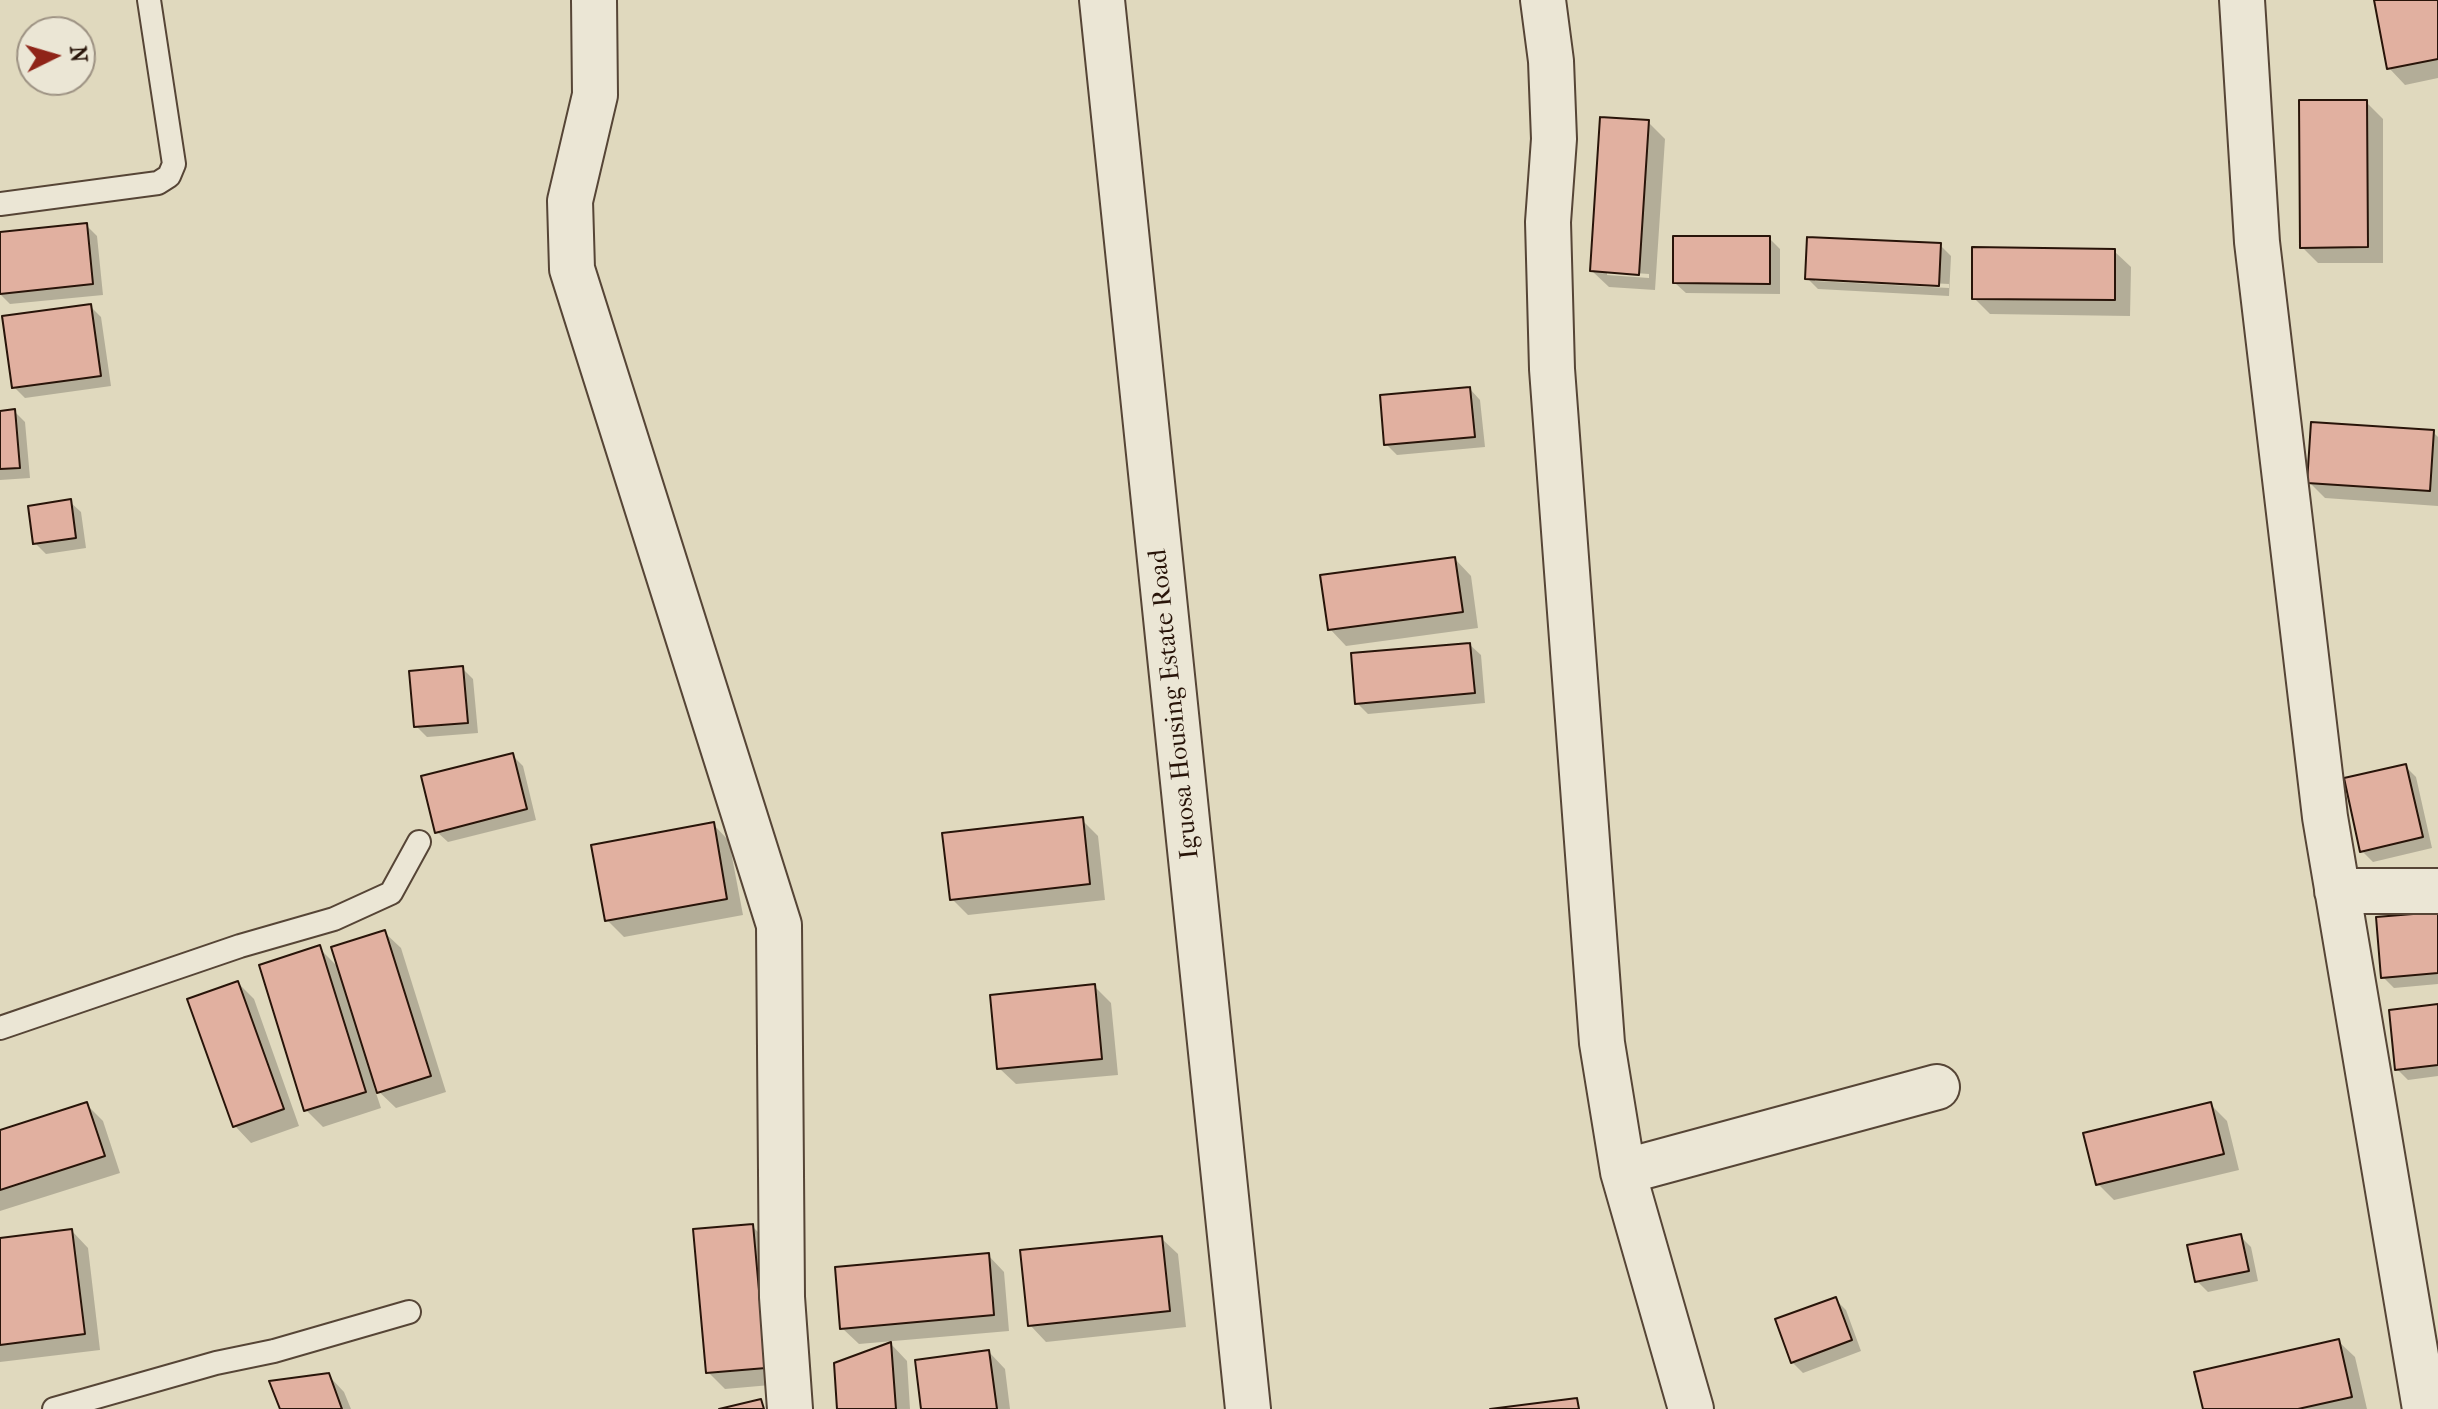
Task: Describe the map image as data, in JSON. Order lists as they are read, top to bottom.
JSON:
{
  "streets": {
    "street": ["Iguosa Housing Estate Road"]
  },
  "north": "right"
}
